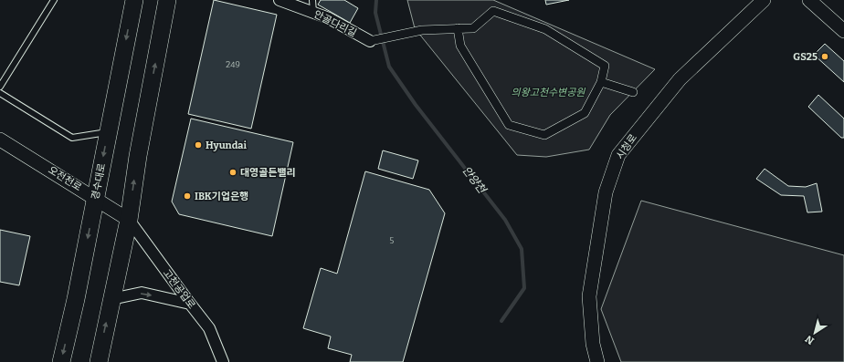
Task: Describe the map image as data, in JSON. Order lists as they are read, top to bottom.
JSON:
{
  "streets": {
    "main road": ["경수대로"],
    "street": [
      "안골다리길",
      "시청로",
      "오전천로",
      "고천공업로"
    ]
  },
  "crossings": [
    ["오전천로", "경수대로"],
    ["오전천로", "고천공업로"]
  ],
  "water": ["안양천"],
  "parks": ["의왕고천수변공원"],
  "places": [
    "GS25",
    "Hyundai",
    "대영골든밸리",
    "IBK기업은행"
  ],
  "house_numbers": ["249", "5"],
  "north": "bottom left"
}
